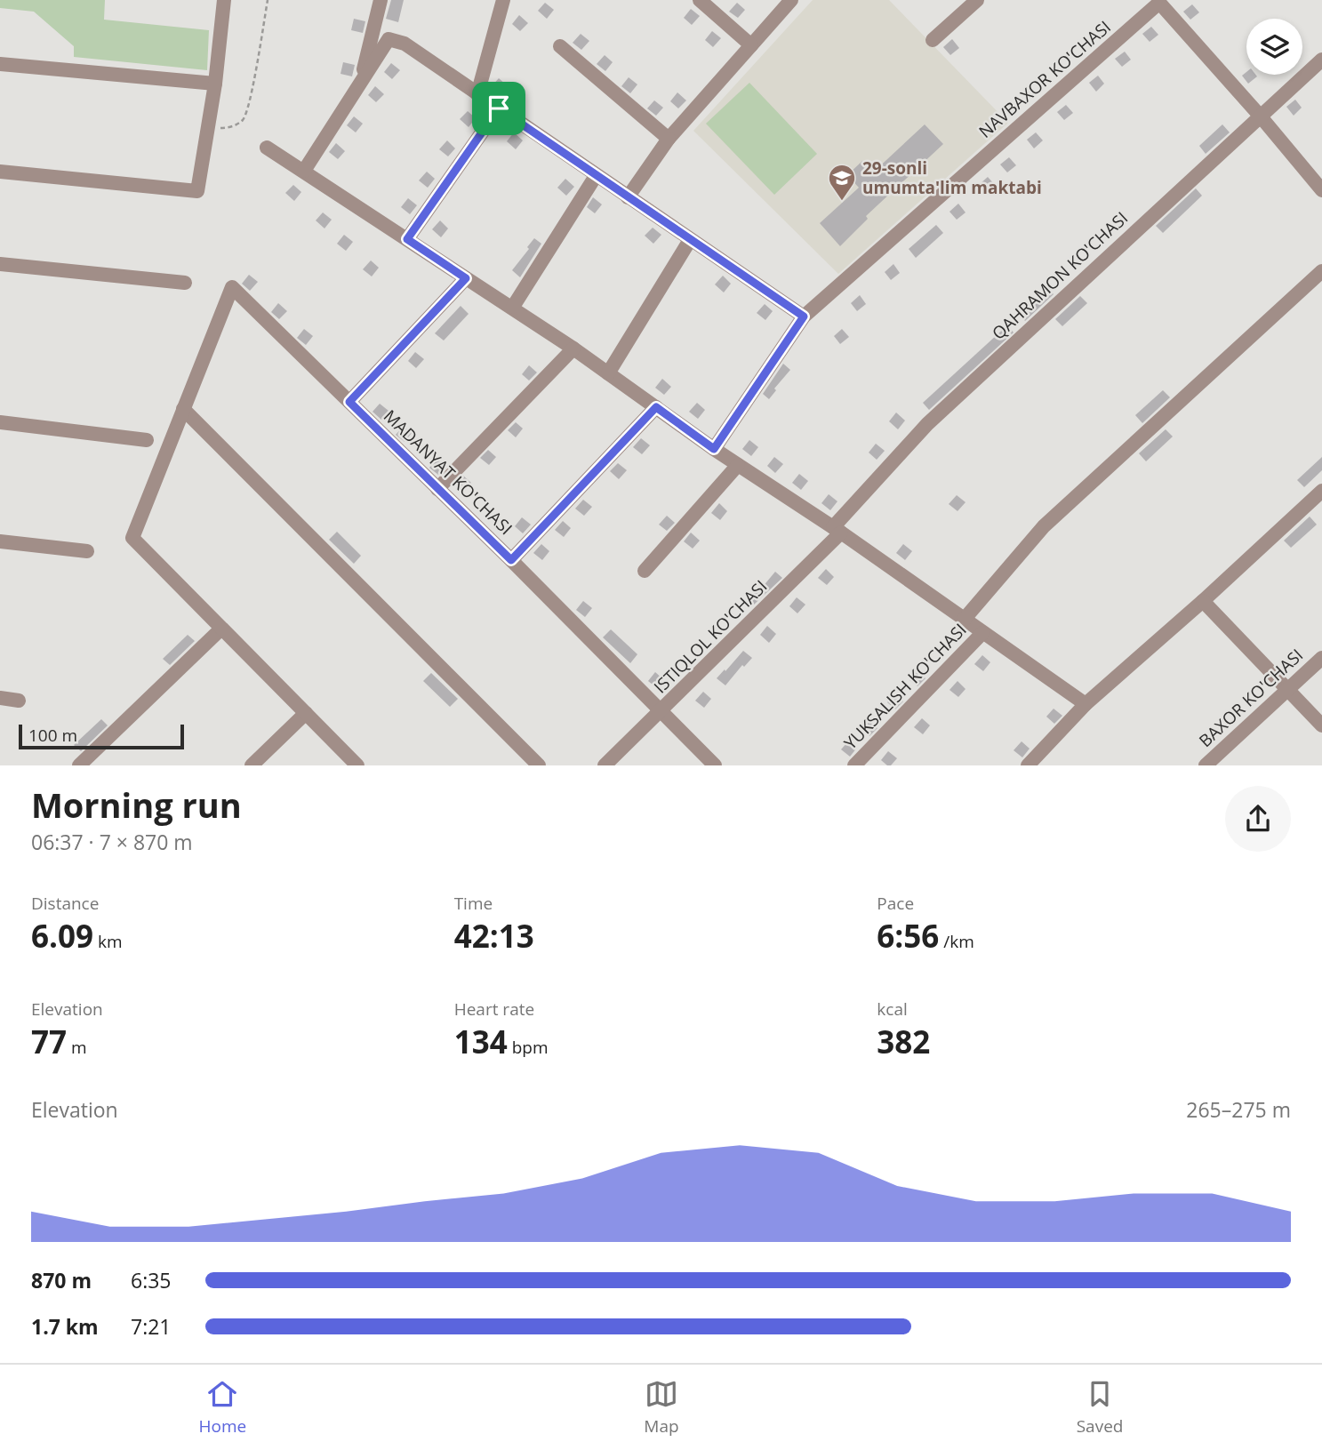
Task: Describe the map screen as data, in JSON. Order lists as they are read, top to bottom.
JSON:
{
  "streets": {
    "street": [
      "NAVBAXOR KO'CHASI",
      "QAHRAMON KO'CHASI",
      "MADANYAT KO'CHASI",
      "ISTIQLOL KO'CHASI",
      "YUKSALISH KO'CHASI",
      "BAXOR KO'CHASI"
    ]
  },
  "crossings": [
    ["NAVBAXOR KO'CHASI", "QAHRAMON KO'CHASI"],
    ["QAHRAMON KO'CHASI", "ISTIQLOL KO'CHASI"],
    ["MADANYAT KO'CHASI", "ISTIQLOL KO'CHASI"]
  ],
  "places": {
    "school or university": ["29-sonli umumta'lim maktabi"]
  },
  "scale_bar": "100 m",
  "page": {
    "scale": "100 m",
    "heading": ["Morning run", "06:37 · 7 × 870 m"],
    "stats": [
      ["Distance", "6.09 km"],
      ["Time", "42:13"],
      ["Pace", "6:56 /km"],
      ["Elevation", "77 m"],
      ["Heart rate", "134 bpm"],
      ["kcal", "382"]
    ],
    "chart": ["Elevation", "265–275 m"],
    "list": [
      {
        "name": "870 m",
        "note": "6:35"
      },
      {
        "name": "1.7 km",
        "note": "7:21"
      }
    ],
    "tabs": ["Home", "Map", "Saved"]
  }
}
